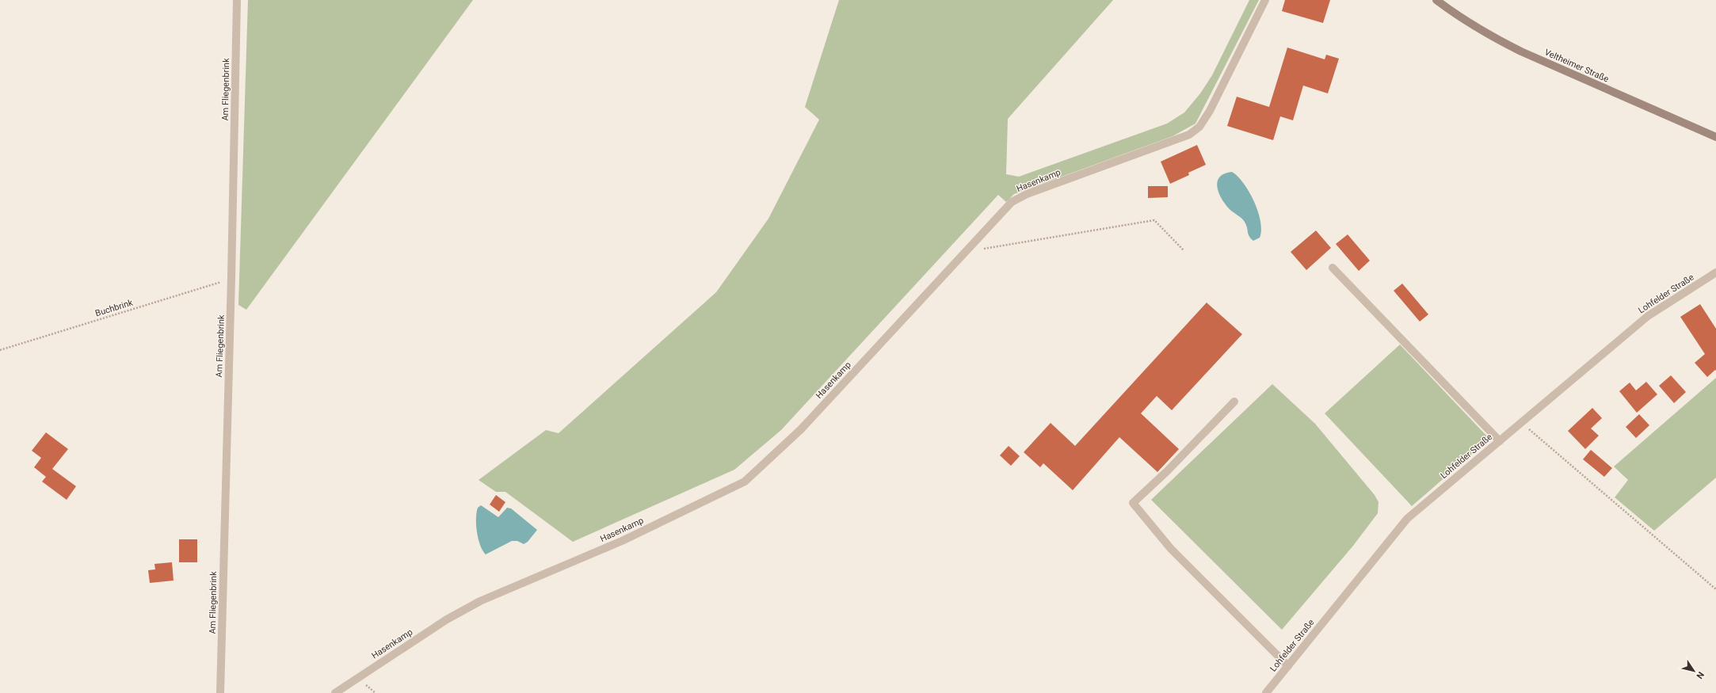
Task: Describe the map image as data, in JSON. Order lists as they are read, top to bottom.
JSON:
{
  "streets": {
    "main road": ["Veltheimer Straße"],
    "street": ["Am Fliegenbrink", "Hasenkamp", "Lohfelder Straße"],
    "path": ["Buchbrink"]
  },
  "crossings": [
    ["Am Fliegenbrink", "Buchbrink"]
  ],
  "north": "bottom right"
}
